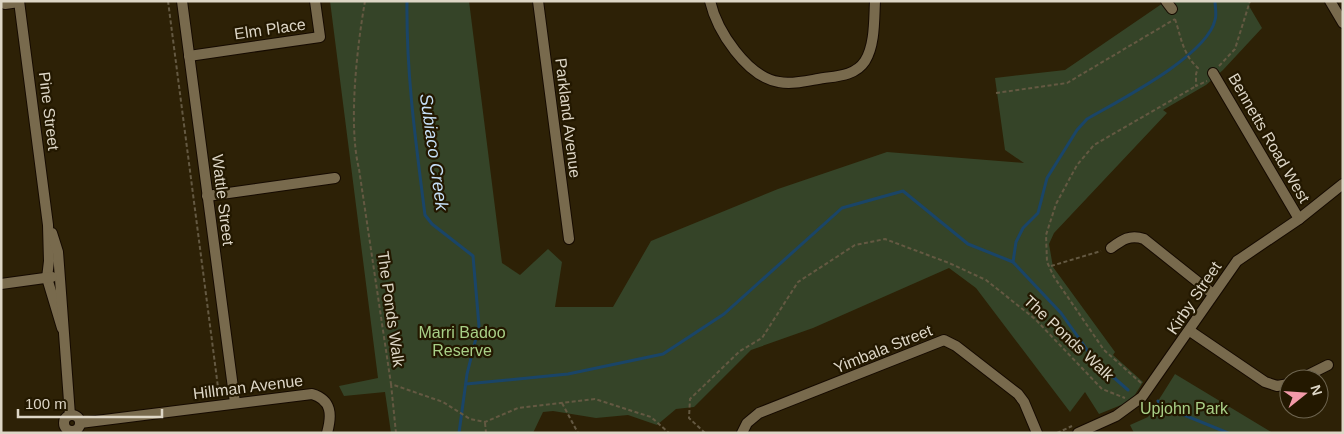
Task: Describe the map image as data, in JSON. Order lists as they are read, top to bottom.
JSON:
{
  "streets": {
    "street": [
      "Elm Place",
      "Pine Street",
      "Parkland Avenue",
      "Bennetts Road West",
      "Wattle Street",
      "Kirby Street",
      "Yimbala Street",
      "Hillman Avenue"
    ],
    "path": ["The Ponds Walk"]
  },
  "crossings": [
    ["Elm Place", "Wattle Street"],
    ["Pine Street", "Hillman Avenue"],
    ["Bennetts Road West", "Kirby Street"],
    ["Bennetts Road West", "The Ponds Walk"],
    ["Wattle Street", "Hillman Avenue"]
  ],
  "water": ["Subiaco Creek"],
  "parks": ["Marri Badoo Reserve", "Upjohn Park"],
  "scale_bar": "100 m",
  "north": "right"
}
